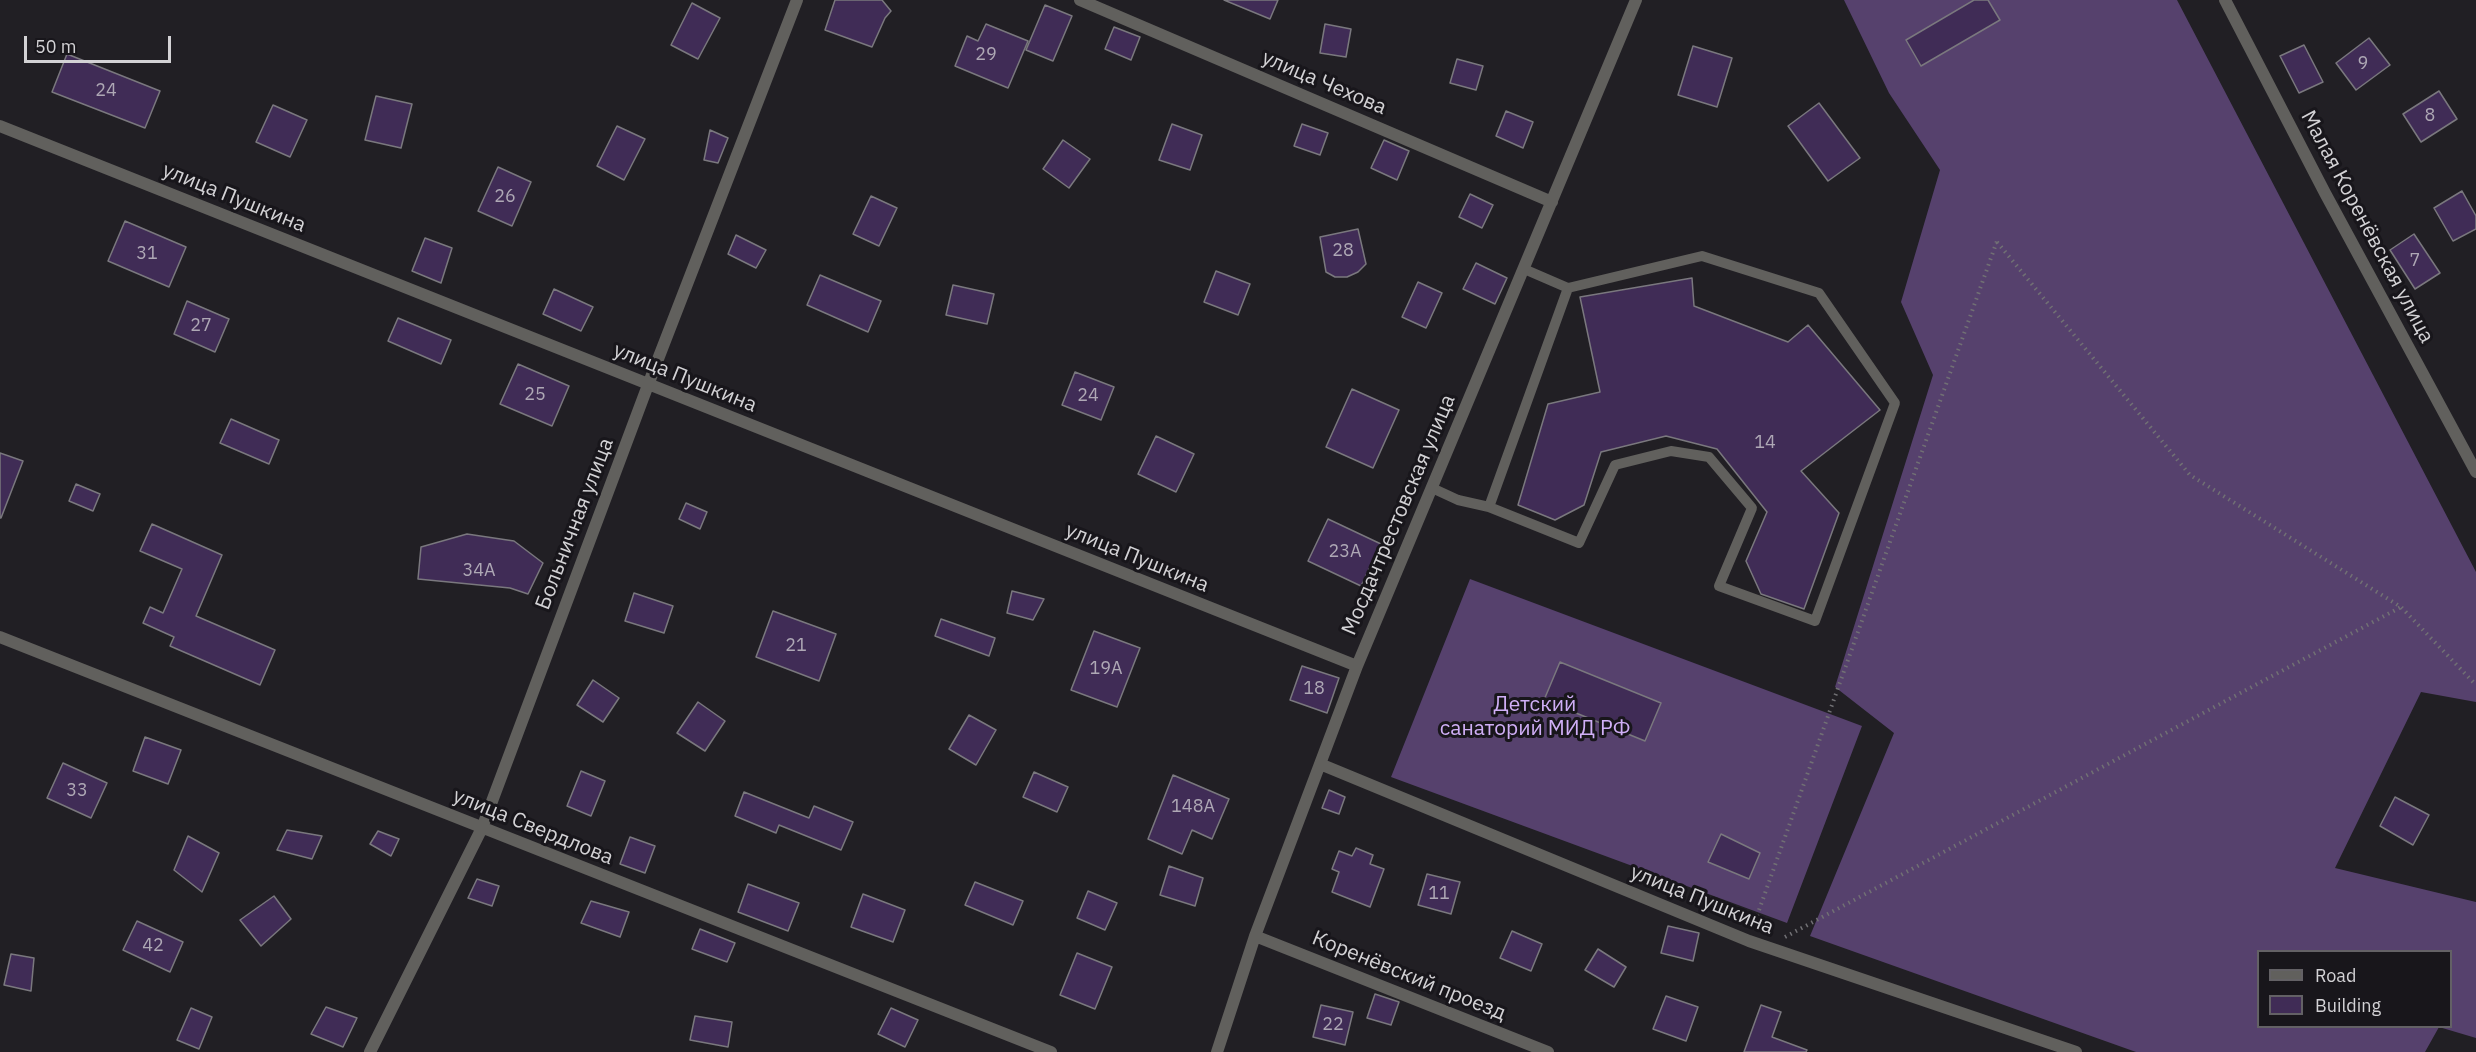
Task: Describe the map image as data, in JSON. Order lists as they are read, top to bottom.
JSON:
{
  "streets": {
    "street": [
      "улица Чехова",
      "улица Пушкина",
      "Малая Коренёвская улица",
      "Мосдачтрестовская улица",
      "Больничная улица",
      "улица Свердлова",
      "Коренёвский проезд"
    ]
  },
  "crossings": [
    ["улица Чехова", "Мосдачтрестовская улица"],
    ["улица Пушкина", "Мосдачтрестовская улица"],
    ["улица Пушкина", "Больничная улица"],
    ["Мосдачтрестовская улица", "Коренёвский проезд"],
    ["Больничная улица", "улица Свердлова"]
  ],
  "parks": ["Детский санаторий МИД РФ"],
  "house_numbers": [
    "29",
    "9",
    "24",
    "8",
    "26",
    "28",
    "31",
    "7",
    "27",
    "25",
    "24",
    "14",
    "23А",
    "34А",
    "21",
    "19А",
    "18",
    "33",
    "148А",
    "11",
    "42",
    "22"
  ],
  "legend": ["Road", "Building"],
  "scale_bar": "50 m"
}
